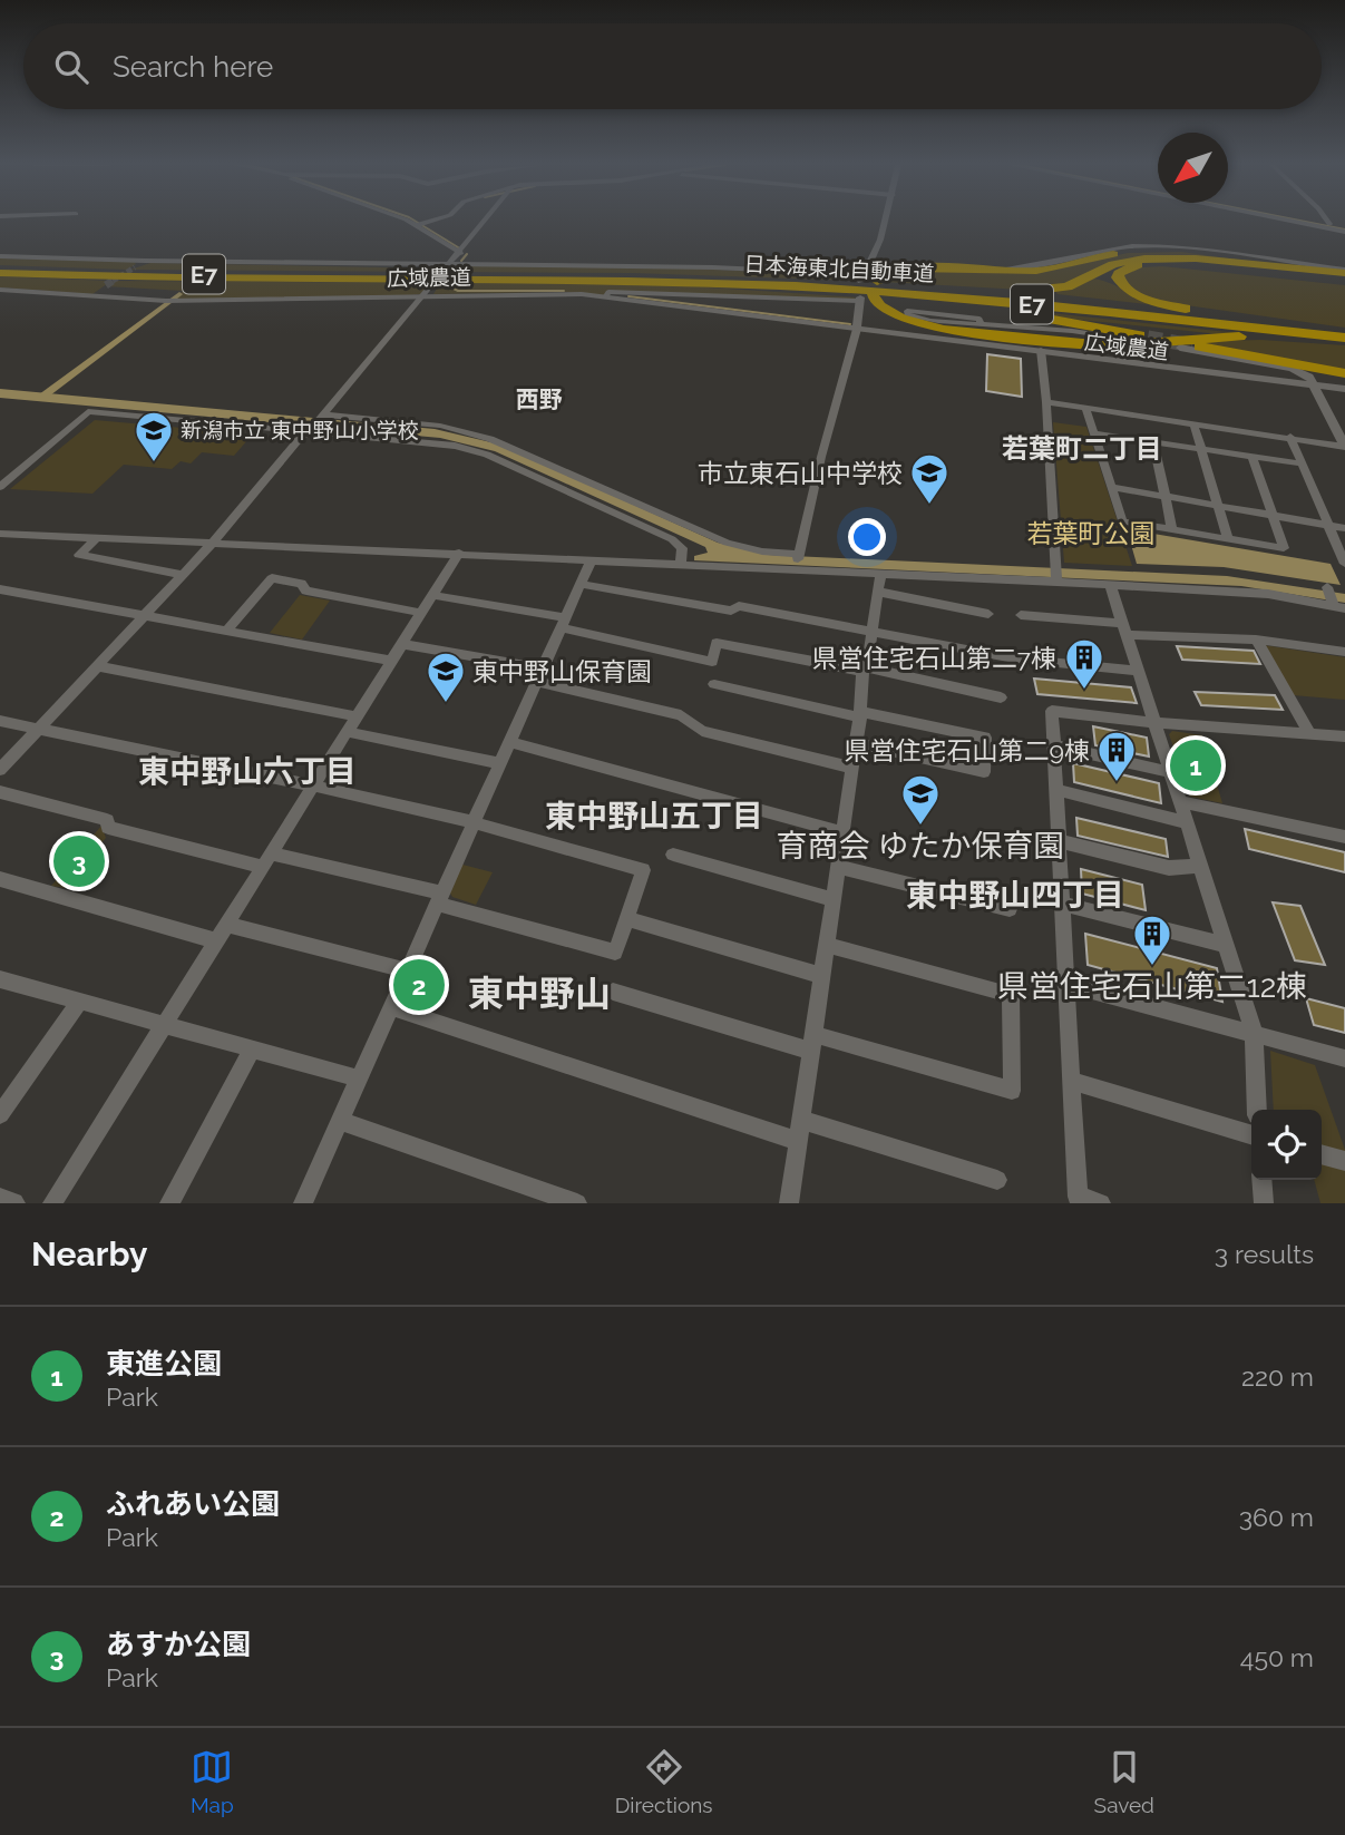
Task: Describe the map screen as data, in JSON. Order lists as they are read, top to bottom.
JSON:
{
  "streets": {
    "highway": ["日本海東北自動車道", "E7"],
    "street": ["広域農道"]
  },
  "districts": [
    "西野",
    "若葉町二丁目",
    "東中野山六丁目",
    "東中野山五丁目",
    "東中野山四丁目",
    "東中野山"
  ],
  "parks": ["若葉町公園"],
  "places": {
    "school or university": [
      "新潟市立 東中野山小学校",
      "市立東石山中学校",
      "東中野山保育園",
      "育商会 ゆたか保育園"
    ],
    "building": ["県営住宅石山第二7棟", "県営住宅石山第二9棟", "県営住宅石山第二12棟"]
  },
  "north": "bottom left",
  "page": {
    "search": "Search here",
    "pins": ["1", "3", "2"],
    "heading": ["Nearby", "3 results"],
    "list": [
      {
        "mark": "1",
        "name": "東進公園",
        "note": "Park",
        "value": "220 m"
      },
      {
        "mark": "2",
        "name": "ふれあい公園",
        "note": "Park",
        "value": "360 m"
      },
      {
        "mark": "3",
        "name": "あすか公園",
        "note": "Park",
        "value": "450 m"
      }
    ],
    "nav": ["Map", "Directions", "Saved"]
  }
}
